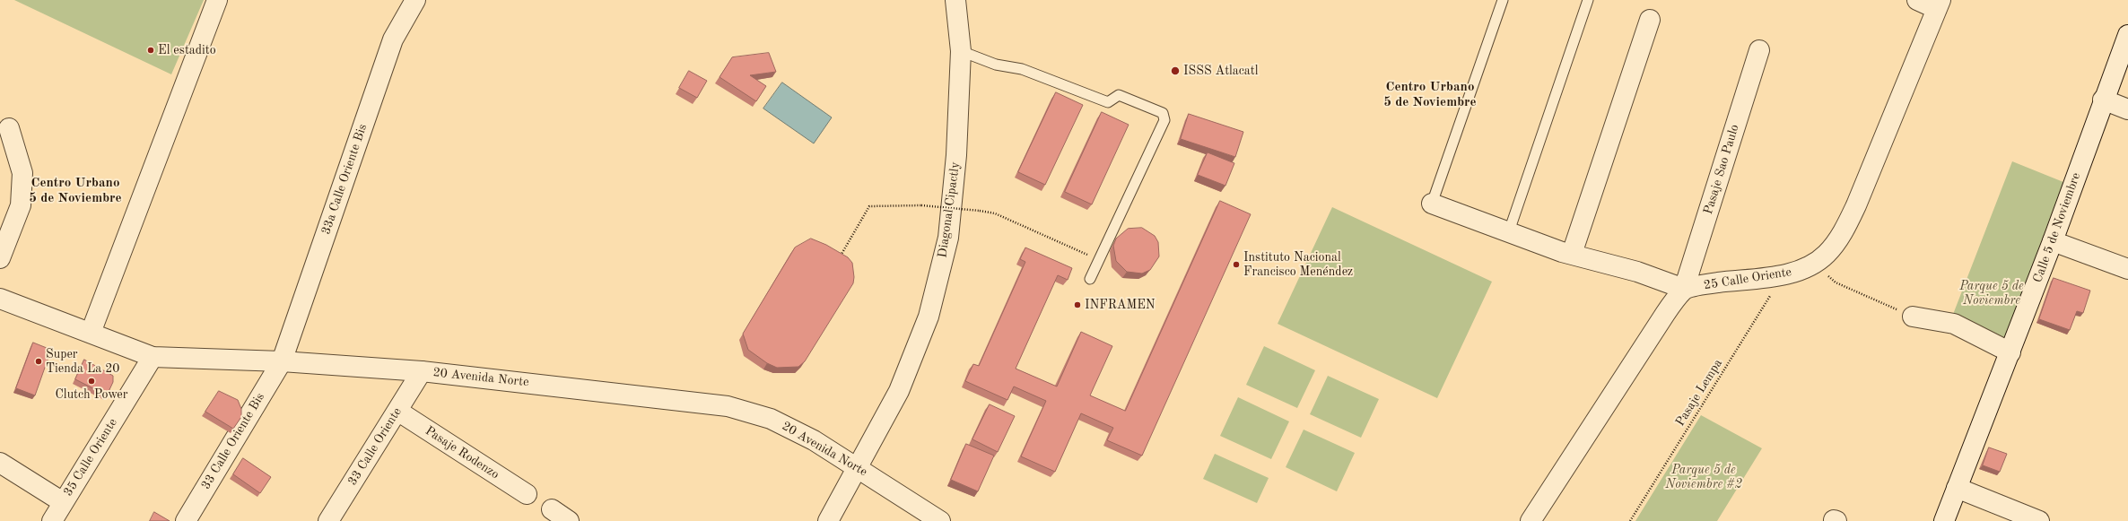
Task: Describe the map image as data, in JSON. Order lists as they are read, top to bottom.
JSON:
{
  "streets": {
    "street": [
      "Pasaje Sao Paulo",
      "33a Calle Oriente Bis",
      "Diagonal Cipactly",
      "Calle 5 de Noviembre",
      "25 Calle Oriente",
      "20 Avenida Norte",
      "33 Calle Oriente Bis",
      "33 Calle Oriente",
      "Pasaje Rodenzo",
      "35 Calle Oriente"
    ],
    "path": ["Pasaje Lempa"]
  },
  "crossings": [
    ["Pasaje Sao Paulo", "25 Calle Oriente"],
    ["33a Calle Oriente Bis", "20 Avenida Norte"],
    ["33a Calle Oriente Bis", "33 Calle Oriente Bis"],
    ["Diagonal Cipactly", "20 Avenida Norte"],
    ["25 Calle Oriente", "Pasaje Lempa"],
    ["20 Avenida Norte", "33 Calle Oriente Bis"],
    ["20 Avenida Norte", "33 Calle Oriente"],
    ["20 Avenida Norte", "35 Calle Oriente"],
    ["33 Calle Oriente", "Pasaje Rodenzo"]
  ],
  "districts": ["Centro Urbano 5 de Noviembre", "Centro Urbano 5 de Noviembre"],
  "parks": ["Parque 5 de Noviembre", "Parque 5 de Noviembre #2"],
  "places": [
    "El estadito",
    "ISSS Atlacatl",
    "Instituto Nacional Francisco Menéndez",
    "INFRAMEN",
    "Super Tienda La 20",
    "Clutch Power"
  ]
}
